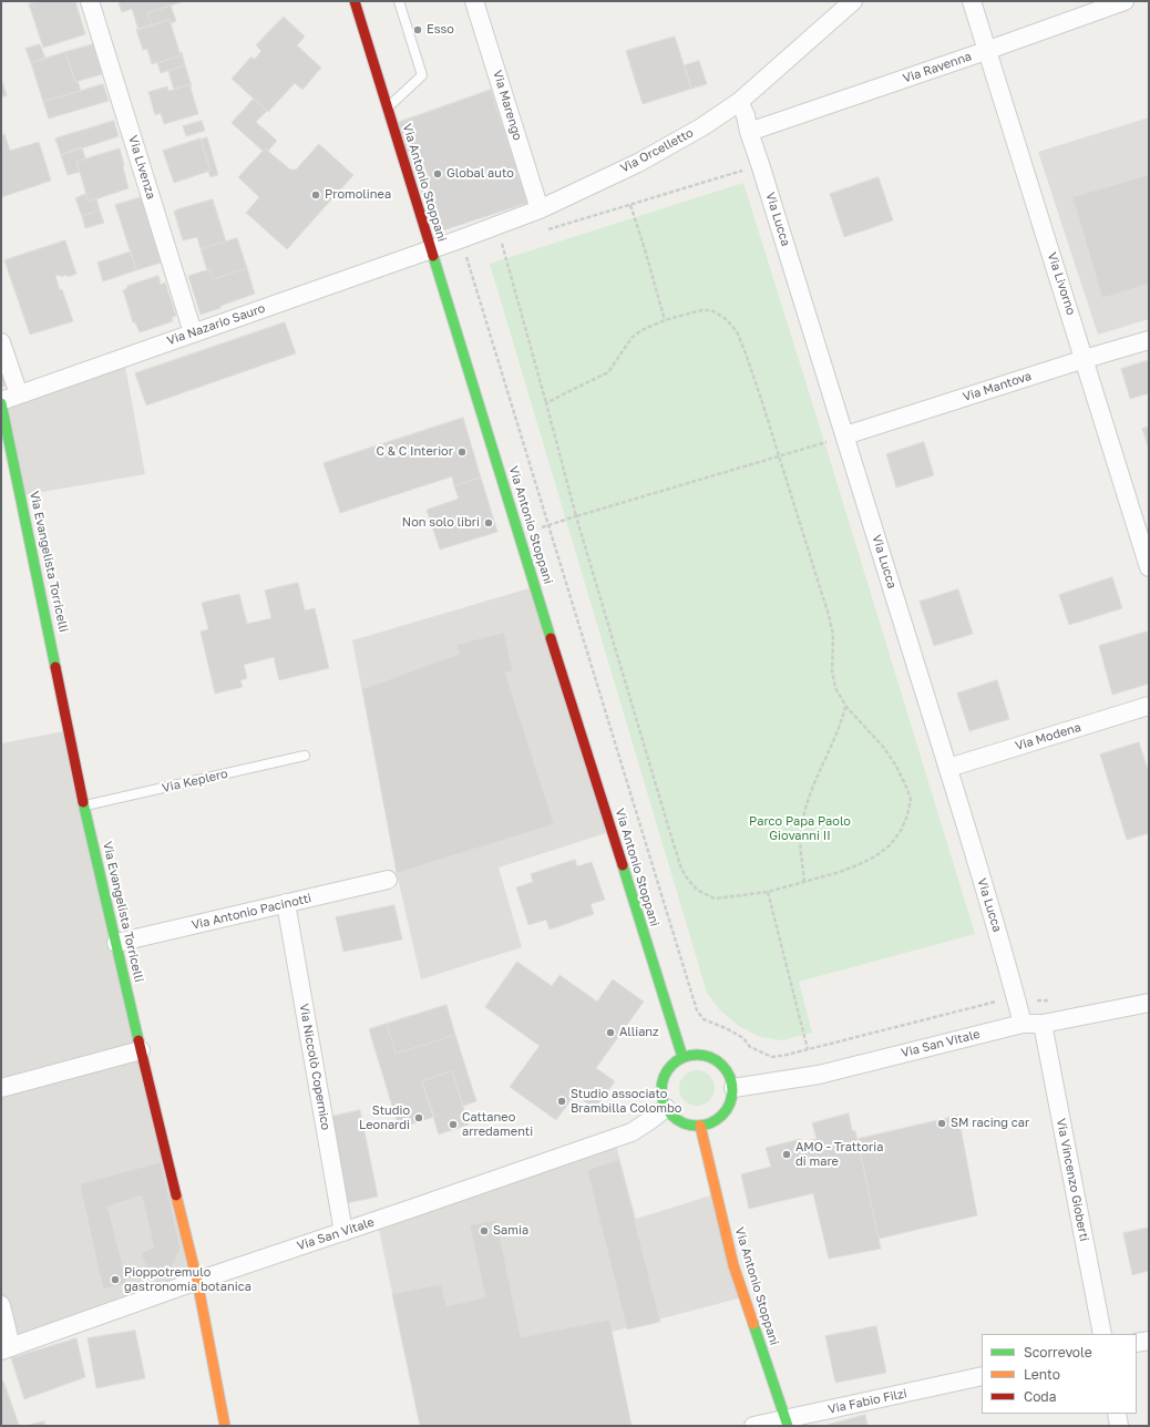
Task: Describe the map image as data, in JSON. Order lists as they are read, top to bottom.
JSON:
{
  "streets": {
    "street": [
      "Via Ravenna",
      "Via Marengo",
      "Via Orcelletto",
      "Via Livenza",
      "Via Antonio Stoppani",
      "Via Lucca",
      "Via Livorno",
      "Via Nazario Sauro",
      "Via Mantova",
      "Via Evangelista Torricelli",
      "Via Modena",
      "Via Antonio Pacinotti",
      "Via San Vitale",
      "Via Niccolò Copernico",
      "Via Vincenzo Gioberti",
      "Via Fabio Filzi"
    ],
    "lane": ["Via Keplero"]
  },
  "crossings": [
    ["Via Ravenna", "Via Lucca"],
    ["Via Ravenna", "Via Livorno"],
    ["Via Marengo", "Via Orcelletto"],
    ["Via Orcelletto", "Via Antonio Stoppani"],
    ["Via Orcelletto", "Via Lucca"],
    ["Via Orcelletto", "Via Nazario Sauro"],
    ["Via Livenza", "Via Nazario Sauro"],
    ["Via Antonio Stoppani", "Via Nazario Sauro"],
    ["Via Antonio Stoppani", "Via San Vitale"],
    ["Via Antonio Stoppani", "Via Fabio Filzi"],
    ["Via Lucca", "Via Mantova"],
    ["Via Lucca", "Via Modena"],
    ["Via Lucca", "Via San Vitale"],
    ["Via Livorno", "Via Mantova"],
    ["Via Nazario Sauro", "Via Evangelista Torricelli"],
    ["Via Evangelista Torricelli", "Via Keplero"],
    ["Via Evangelista Torricelli", "Via Antonio Pacinotti"],
    ["Via Evangelista Torricelli", "Via San Vitale"],
    ["Via Antonio Pacinotti", "Via Niccolò Copernico"],
    ["Via San Vitale", "Via Niccolò Copernico"],
    ["Via San Vitale", "Via Vincenzo Gioberti"]
  ],
  "parks": ["Parco Papa Paolo Giovanni II"],
  "places": [
    "Esso",
    "Global auto",
    "Promolinea",
    "C & C Interior",
    "Non solo libri",
    "Allianz",
    "Studio associato Brambilla Colombo",
    "Studio Leonardi",
    "SM racing car",
    "Cattaneo arredamenti",
    "AMO - Trattoria di mare",
    "Samia",
    "Pioppotremulo gastronomia botanica"
  ],
  "legend": ["Scorrevole", "Lento", "Coda"]
}
